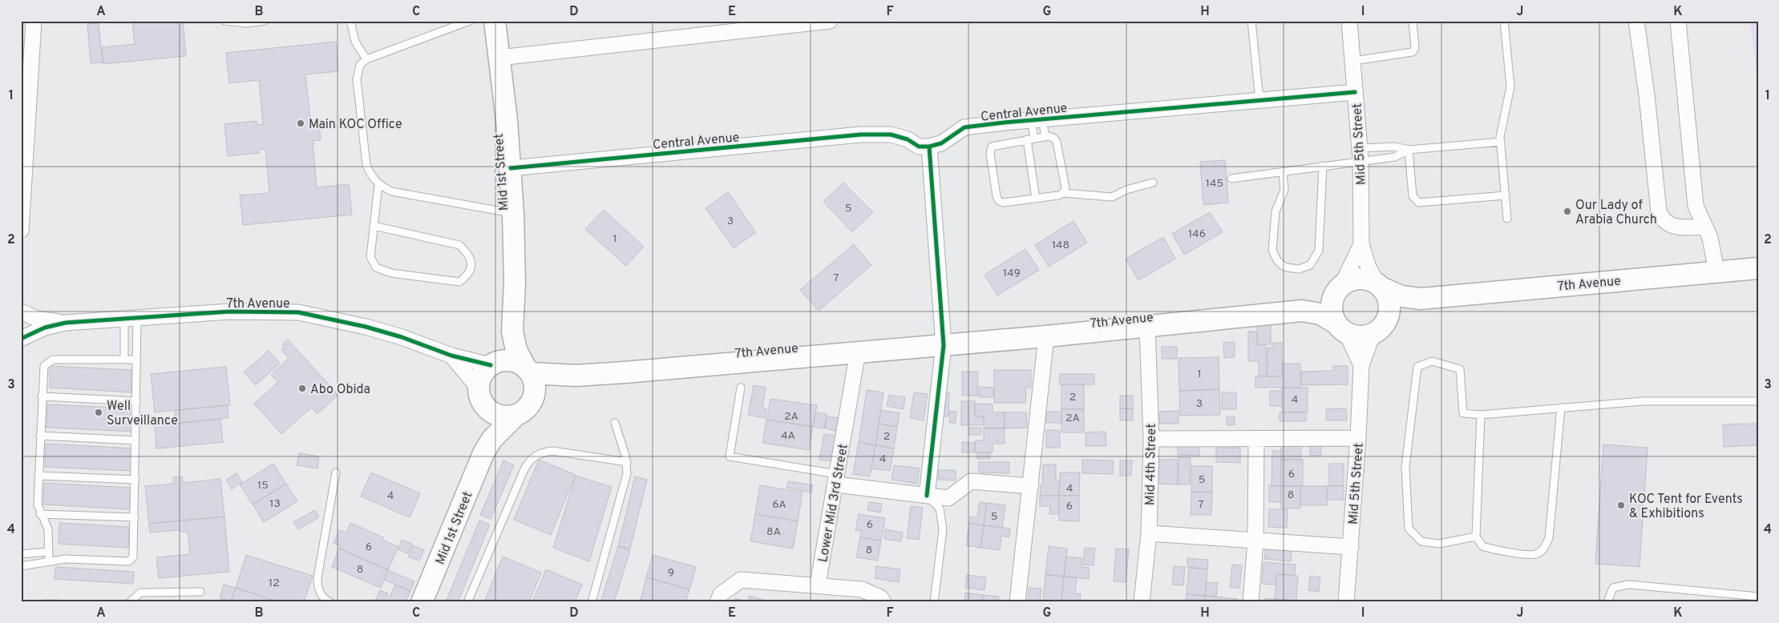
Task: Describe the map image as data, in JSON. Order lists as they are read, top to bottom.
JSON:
{
  "streets": {
    "main road": ["Mid 1st Street", "7th Avenue"],
    "street": [
      "Central Avenue",
      "Mid 5th Street",
      "Mid 4th Street",
      "Lower Mid 3rd Street"
    ]
  },
  "crossings": [
    ["Central Avenue", "Mid 5th Street"],
    ["Central Avenue", "Mid 1st Street"],
    ["Mid 5th Street", "7th Avenue"],
    ["Mid 1st Street", "7th Avenue"],
    ["7th Avenue", "Mid 4th Street"],
    ["7th Avenue", "Lower Mid 3rd Street"]
  ],
  "places": [
    "Main KOC Office",
    "Our Lady of Arabia Church",
    "Abo Obida",
    "Well Surveillance",
    "KOC Tent for Events & Exhibitions"
  ],
  "house_numbers": [
    "145",
    "5",
    "3",
    "146",
    "1",
    "148",
    "149",
    "7",
    "1",
    "2",
    "4",
    "3",
    "2A",
    "2A",
    "4A",
    "2",
    "4",
    "6",
    "5",
    "15",
    "4",
    "8",
    "4",
    "13",
    "6A",
    "7",
    "6",
    "5",
    "6",
    "8A",
    "6",
    "8",
    "8",
    "9",
    "12"
  ],
  "grid": {
    "columns": [
      "A",
      "B",
      "C",
      "D",
      "E",
      "F",
      "G",
      "H",
      "I",
      "J",
      "K"
    ],
    "rows": [
      "1",
      "2",
      "3",
      "4"
    ]
  }
}
